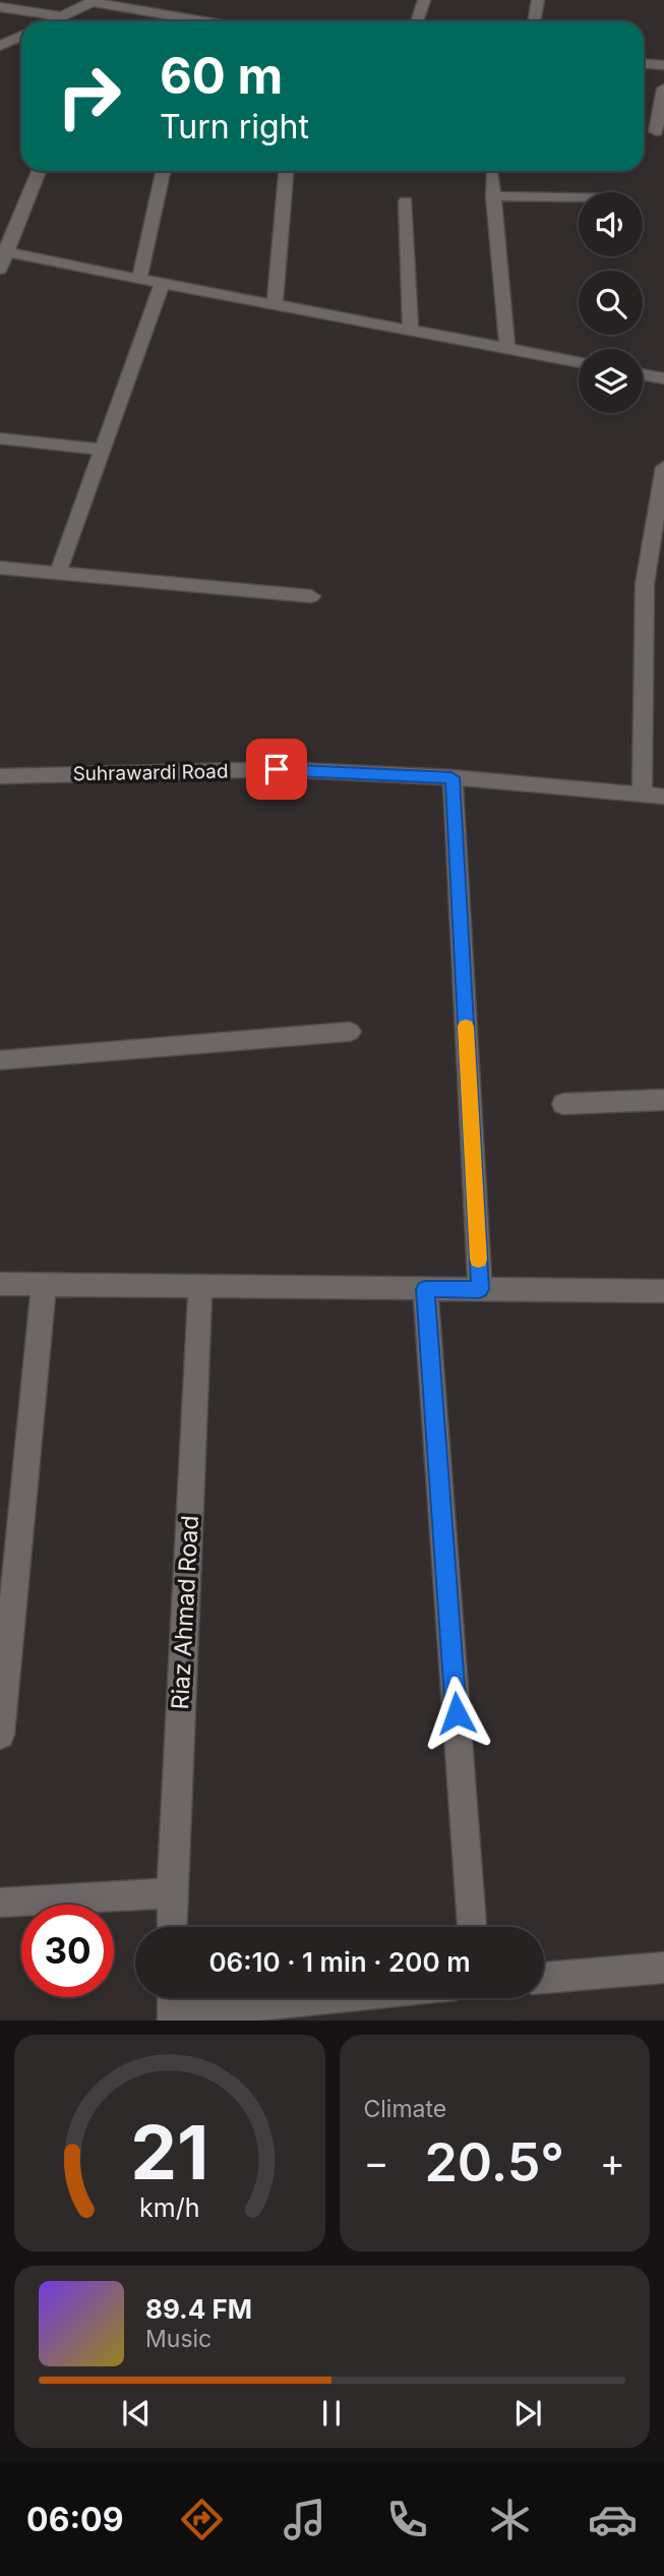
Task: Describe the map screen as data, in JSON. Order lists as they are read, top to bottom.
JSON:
{
  "streets": {
    "street": ["Suhrawardi Road", "Riaz Ahmad Road"]
  },
  "page": {
    "turn": ["60 m", "Turn right"],
    "limit": "30",
    "trip": "06:10 · 1 min · 200 m",
    "tile": "Climate",
    "heat": ["−", "20.5°", "+"],
    "song": ["89.4 FM", "Music"],
    "tabs": "06:09",
    "gauge": ["21", "km/h"]
  }
}
